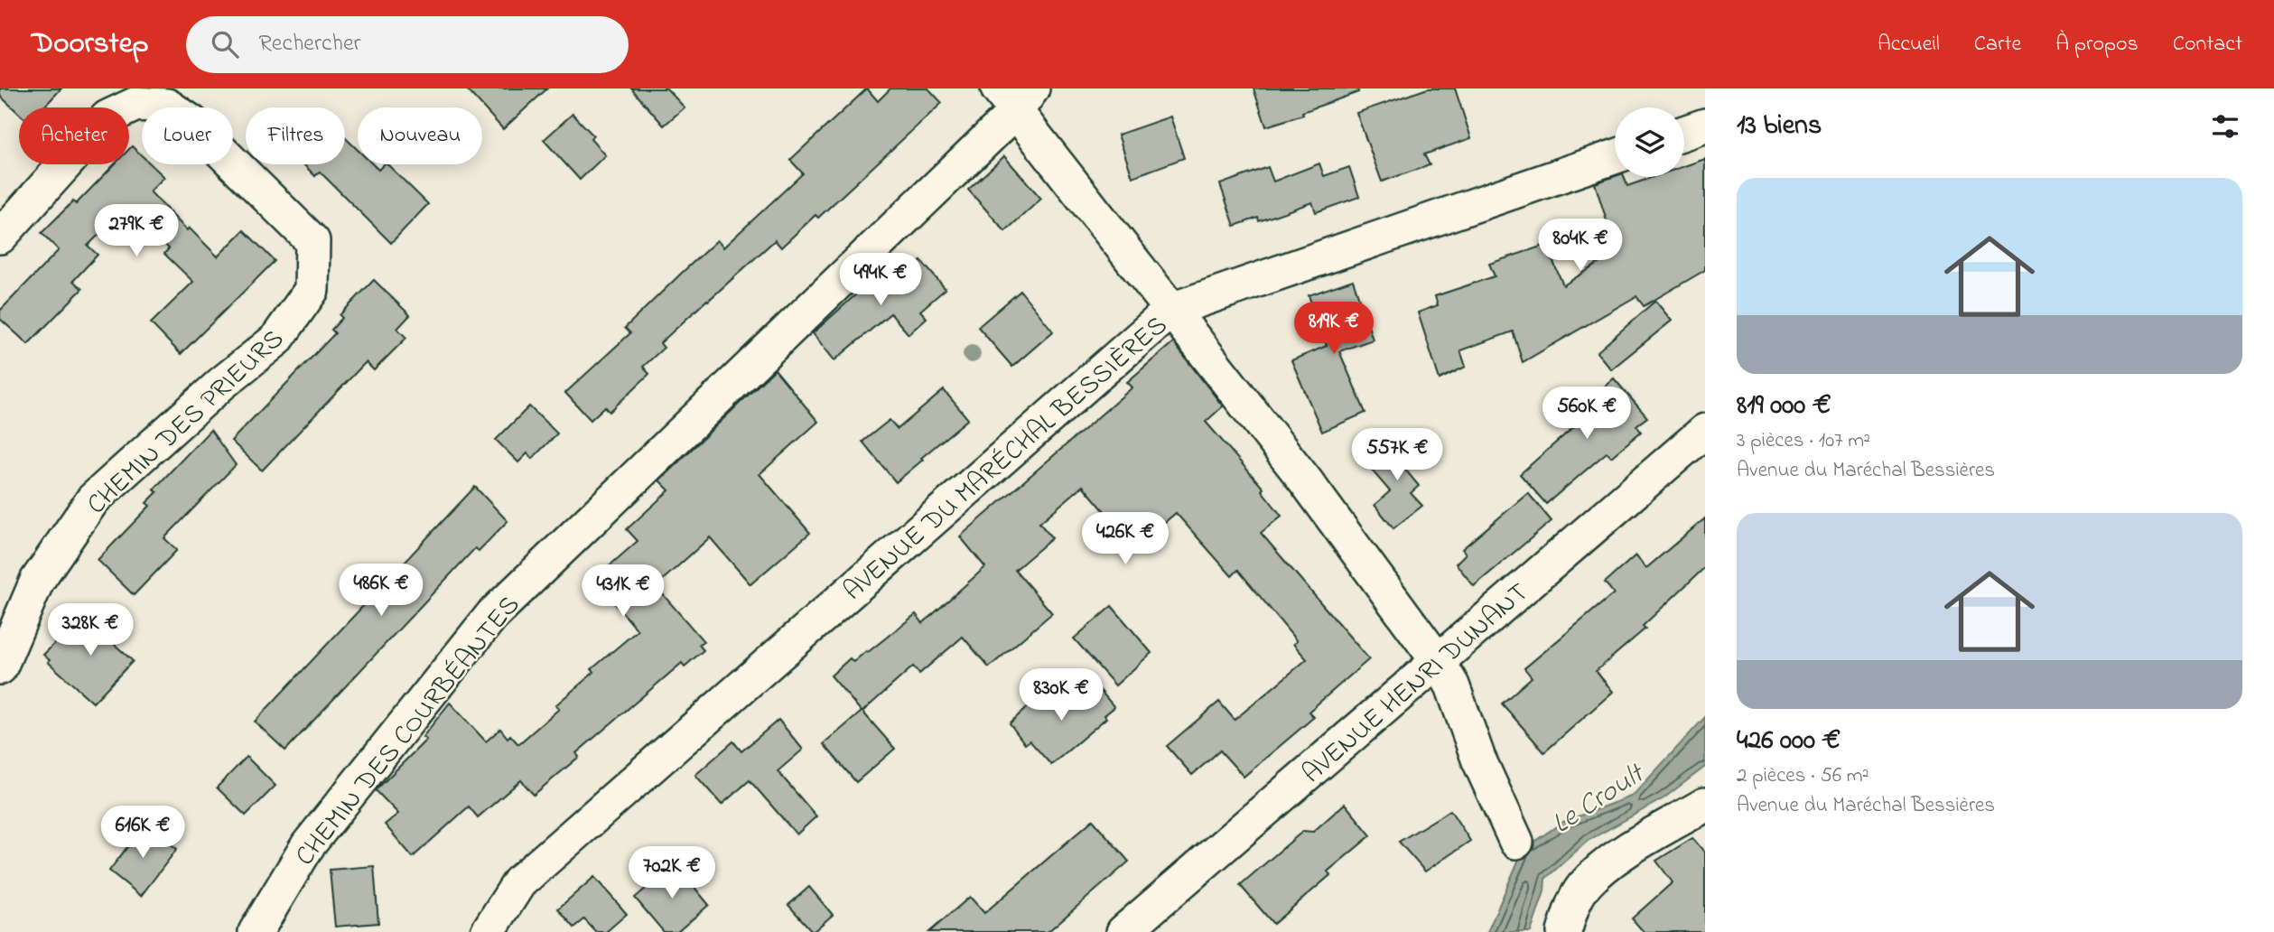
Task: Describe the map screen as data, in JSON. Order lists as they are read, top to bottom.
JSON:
{
  "streets": {
    "street": [
      "CHEMIN DES PRIEURS",
      "AVENUE DU MARÉCHAL BESSIÈRES",
      "AVENUE HENRI DUNANT",
      "CHEMIN DES COURBÉANTES"
    ]
  },
  "water": ["Le Croult"],
  "page": {
    "header": "Doorstep",
    "search": "Rechercher",
    "nav": [
      "Accueil",
      "Carte",
      "À propos",
      "Contact"
    ],
    "heading": "13 biens",
    "chip": [
      "Acheter",
      "Louer",
      "Filtres",
      "Nouveau"
    ],
    "list": [
      {
        "name": "819 000 €",
        "note": "3 pièces · 107 m² · Avenue du Maréchal Bessières"
      },
      {
        "name": "426 000 €",
        "note": "2 pièces · 56 m² · Avenue du Maréchal Bessières"
      }
    ],
    "price": [
      "279K €",
      "804K €",
      "494K €",
      "819K €",
      "560K €",
      "557K €",
      "426K €",
      "486K €",
      "431K €",
      "328K €",
      "830K €",
      "616K €",
      "702K €"
    ]
  }
}
